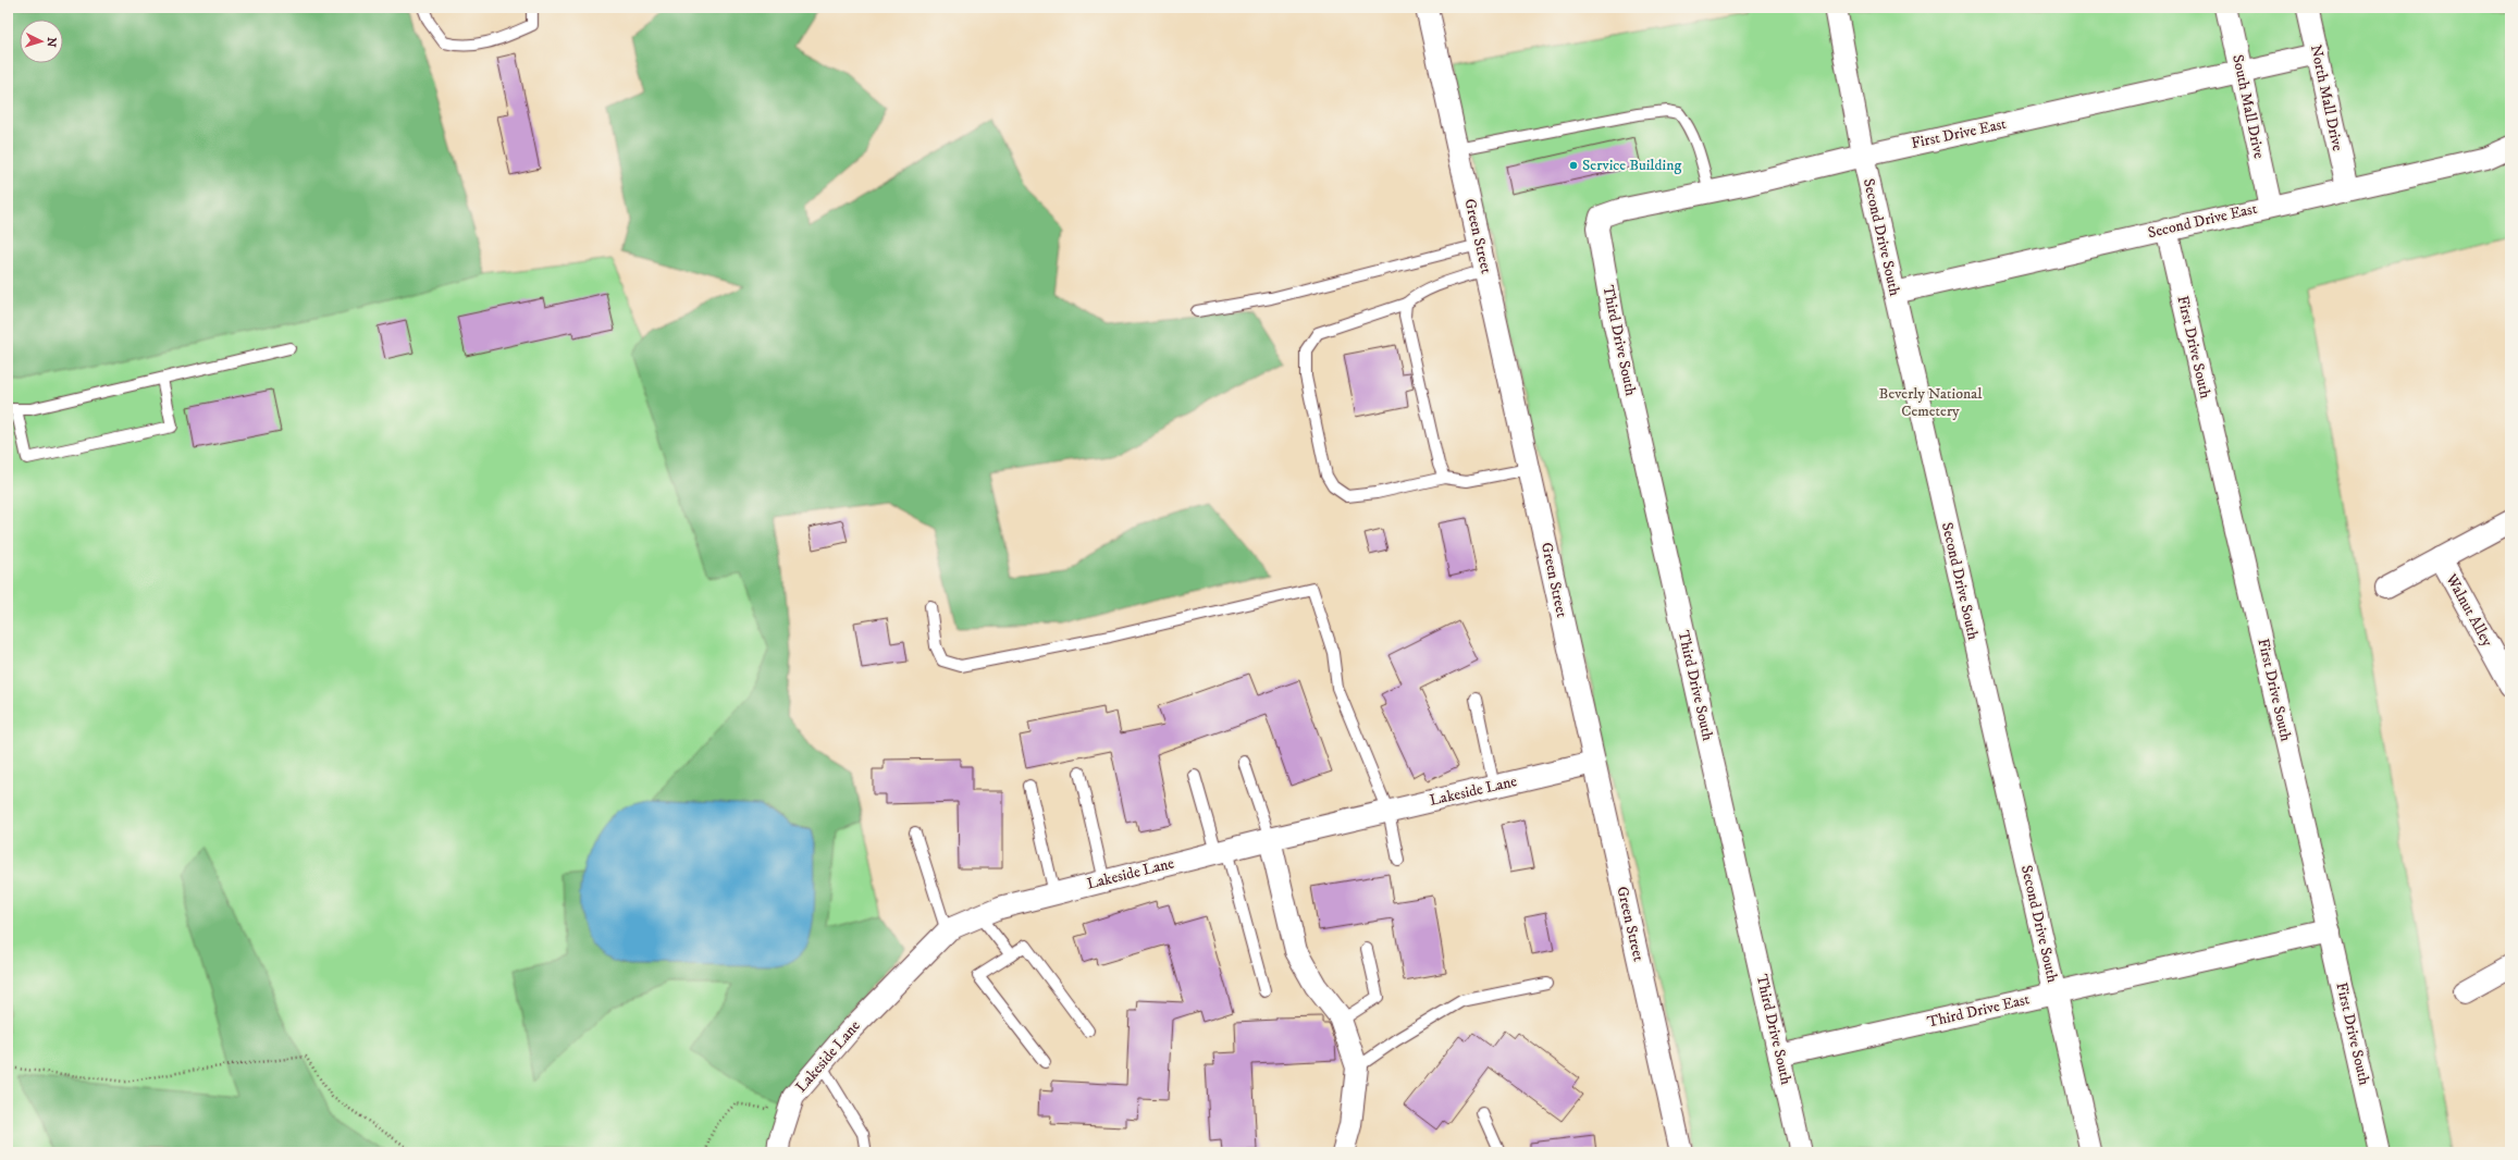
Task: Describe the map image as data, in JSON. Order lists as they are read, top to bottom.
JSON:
{
  "streets": {
    "street": [
      "North Mall Drive",
      "South Mall Drive",
      "First Drive East",
      "Second Drive East",
      "Green Street",
      "Second Drive South",
      "Third Drive South",
      "First Drive South",
      "Walnut Alley",
      "Lakeside Lane",
      "Third Drive East"
    ]
  },
  "crossings": [
    ["North Mall Drive", "First Drive East"],
    ["North Mall Drive", "Second Drive East"],
    ["South Mall Drive", "First Drive East"],
    ["South Mall Drive", "Second Drive East"],
    ["First Drive East", "Second Drive South"],
    ["First Drive East", "Third Drive South"],
    ["Second Drive East", "Second Drive South"],
    ["Second Drive East", "First Drive South"],
    ["Green Street", "Lakeside Lane"],
    ["Second Drive South", "Third Drive East"],
    ["Third Drive South", "Third Drive East"],
    ["First Drive South", "Third Drive East"]
  ],
  "parks": ["Beverly National Cemetery"],
  "places": ["Service Building"],
  "north": "right"
}
